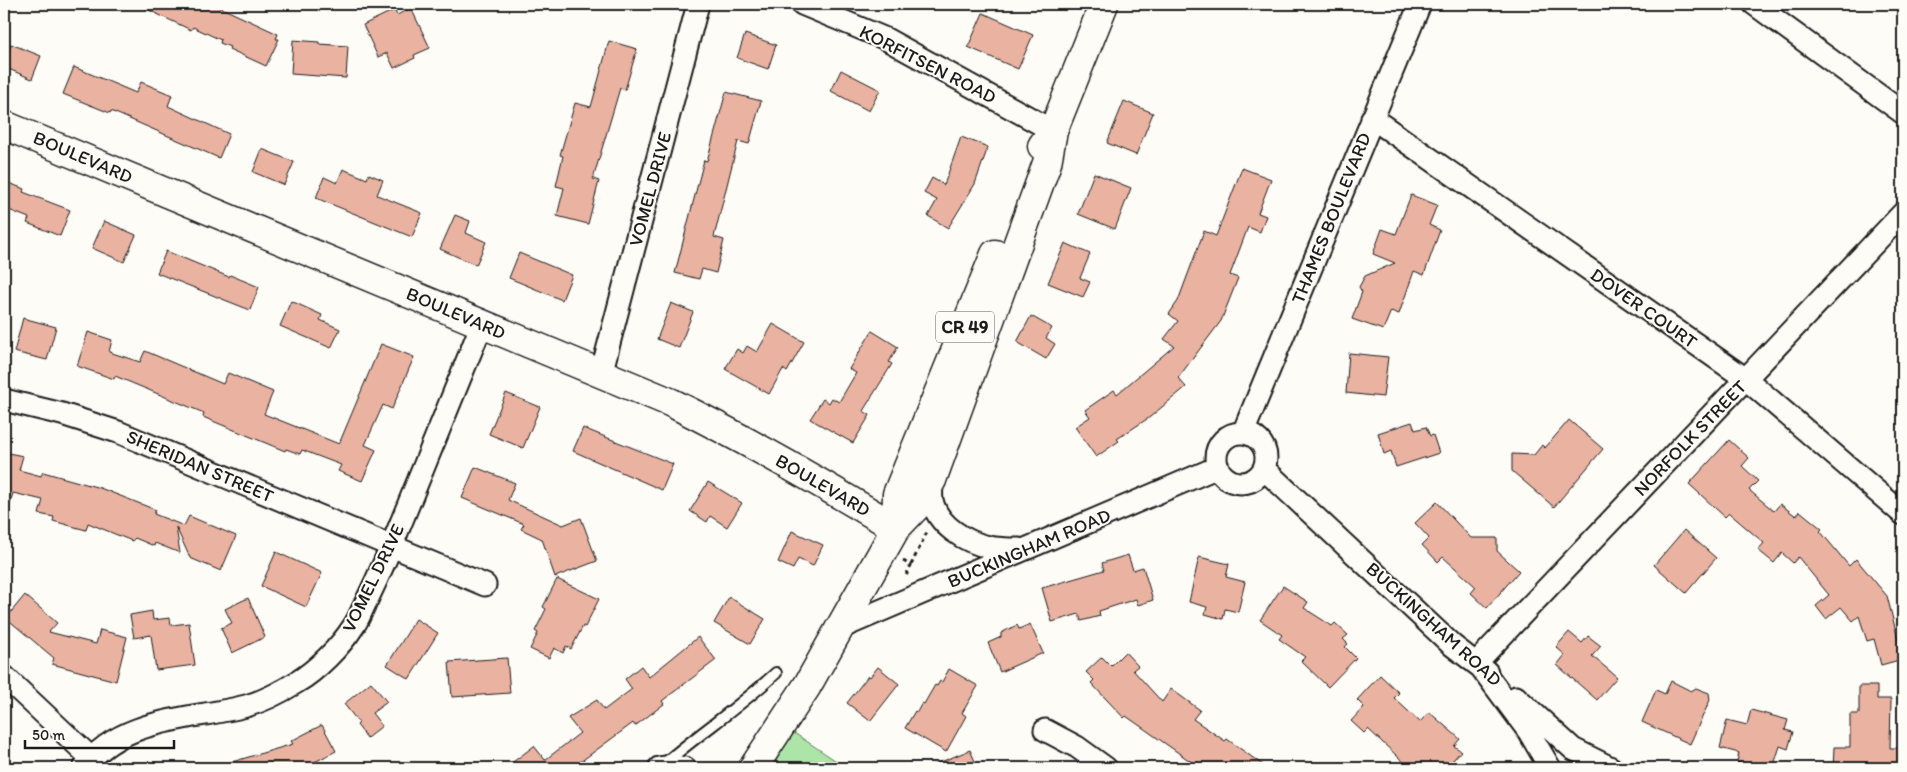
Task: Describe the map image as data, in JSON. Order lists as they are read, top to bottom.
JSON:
{
  "streets": {
    "main road": ["BOULEVARD", "CR 49"],
    "street": [
      "KORFITSEN ROAD",
      "VOMEL DRIVE",
      "THAMES BOULEVARD",
      "DOVER COURT",
      "NORFOLK STREET",
      "SHERIDAN STREET",
      "BUCKINGHAM ROAD"
    ]
  },
  "crossings": [
    ["KORFITSEN ROAD", "CR 49"],
    ["BOULEVARD", "VOMEL DRIVE"],
    ["BOULEVARD", "CR 49"],
    ["VOMEL DRIVE", "SHERIDAN STREET"],
    ["THAMES BOULEVARD", "DOVER COURT"],
    ["THAMES BOULEVARD", "BUCKINGHAM ROAD"],
    ["DOVER COURT", "NORFOLK STREET"],
    ["CR 49", "BUCKINGHAM ROAD"],
    ["NORFOLK STREET", "BUCKINGHAM ROAD"]
  ],
  "scale_bar": "50 m"
}
